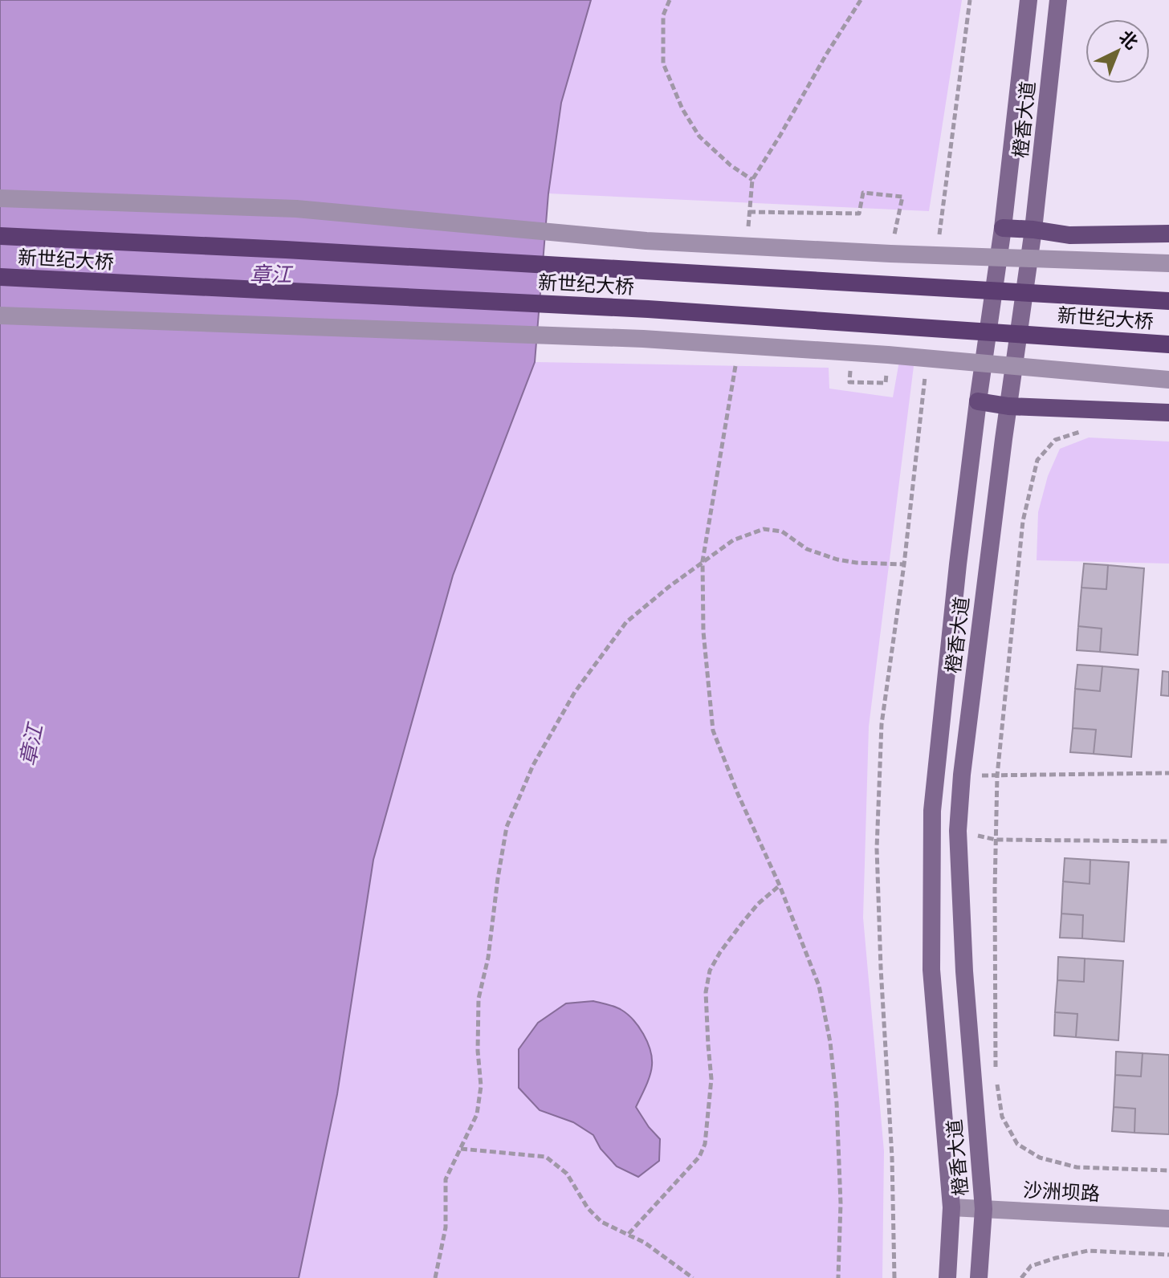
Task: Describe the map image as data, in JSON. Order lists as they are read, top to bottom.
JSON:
{
  "streets": {
    "highway": ["新世纪大桥"],
    "main road": ["橙香大道"],
    "street": ["沙洲坝路"]
  },
  "crossings": [
    ["橙香大道", "沙洲坝路"]
  ],
  "water": ["章江"],
  "north": "top right"
}
